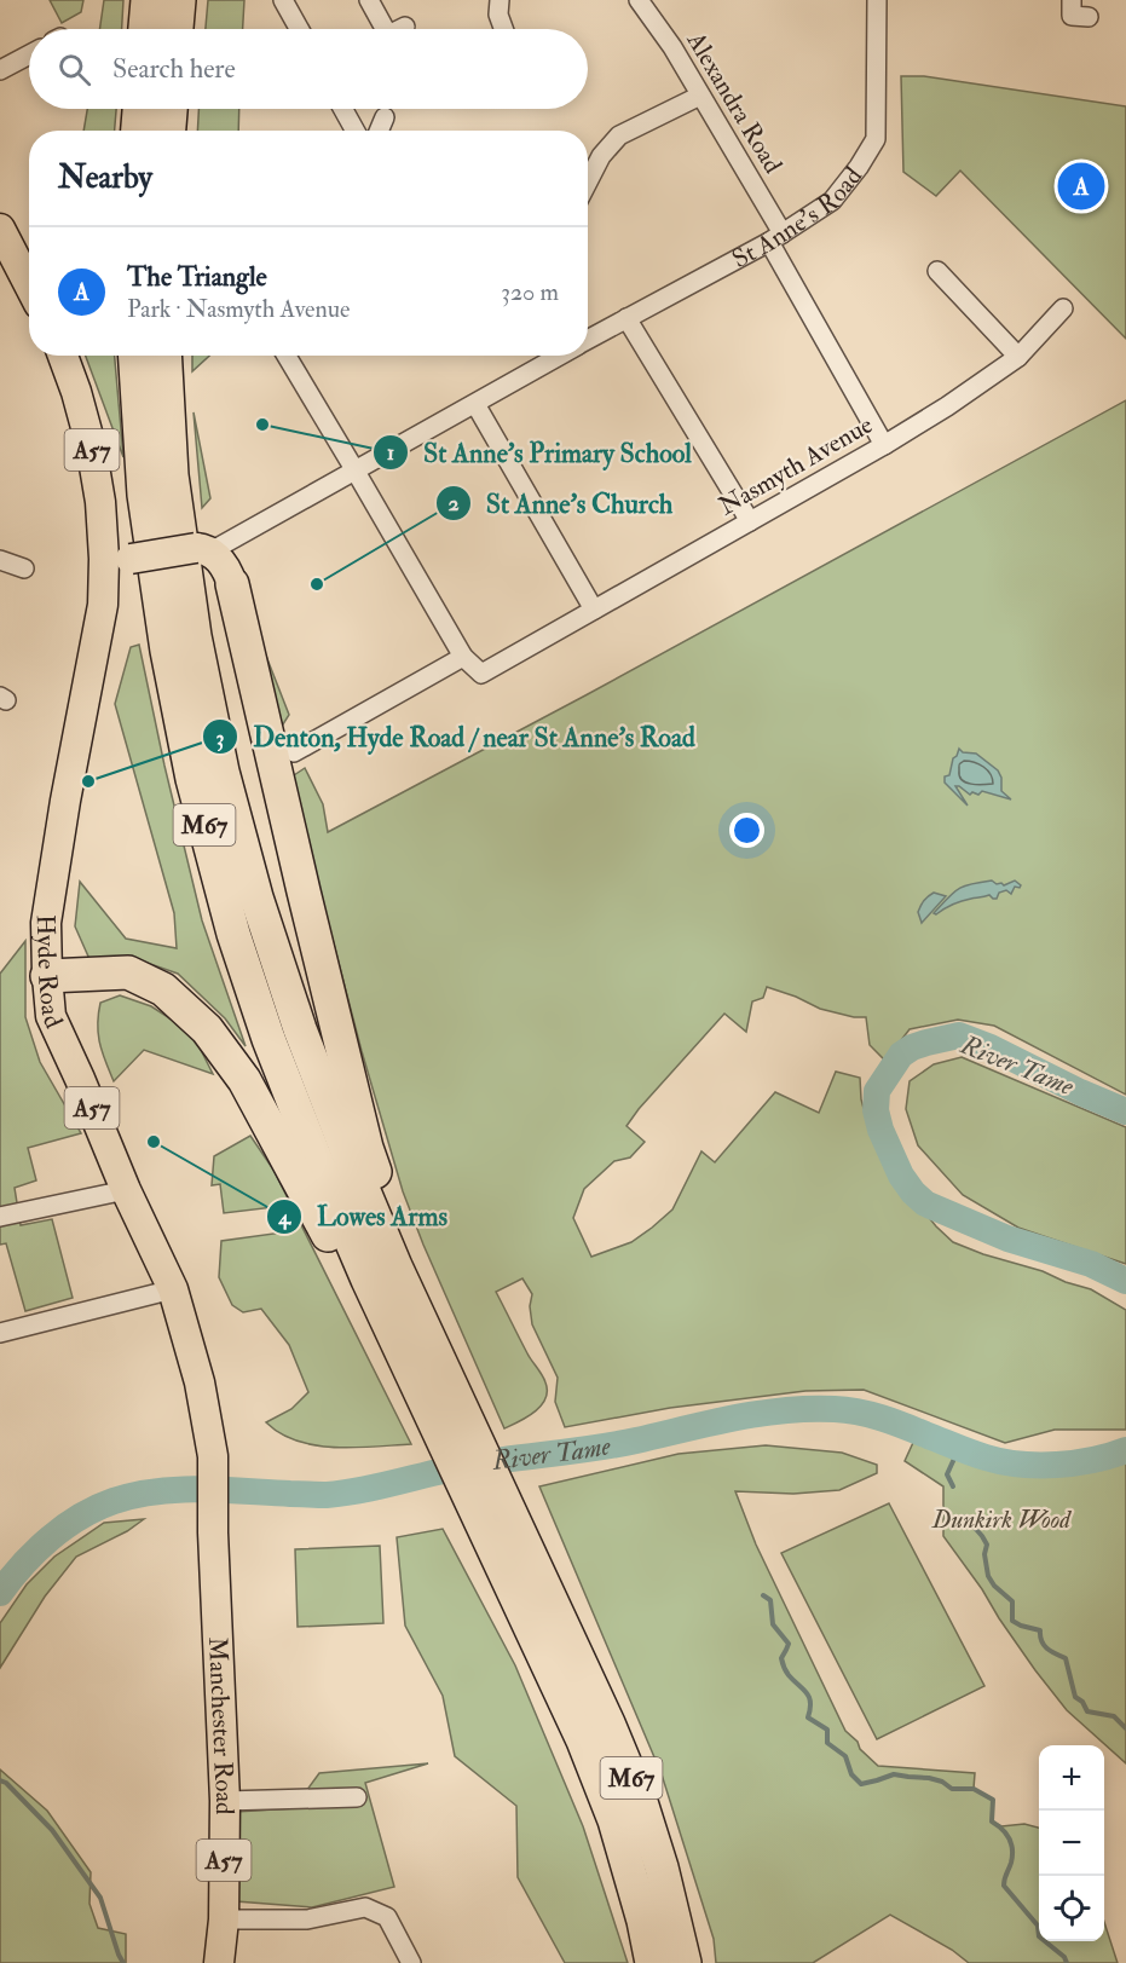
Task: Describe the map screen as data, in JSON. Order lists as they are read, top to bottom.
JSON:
{
  "streets": {
    "highway": ["M67"],
    "main road": [
      "St Anne's Road",
      "A57",
      "Hyde Road",
      "Manchester Road"
    ],
    "street": ["Alexandra Road", "Nasmyth Avenue"]
  },
  "crossings": [
    ["Alexandra Road", "St Anne's Road"],
    ["Alexandra Road", "Nasmyth Avenue"],
    ["St Anne's Road", "Hyde Road"],
    ["M67", "Hyde Road"],
    ["Hyde Road", "Manchester Road"]
  ],
  "water": ["River Tame"],
  "parks": ["Dunkirk Wood"],
  "places": [
    "St Anne's Primary School",
    "St Anne's Church",
    "Denton, Hyde Road / near St Anne's Road",
    "Lowes Arms"
  ],
  "page": {
    "search": "Search here",
    "heading": "Nearby",
    "pins": "A",
    "list": [
      {
        "mark": "A",
        "name": "The Triangle",
        "note": "Park · Nasmyth Avenue",
        "value": "320 m"
      }
    ],
    "map_buttons": ["+", "−"]
  }
}
